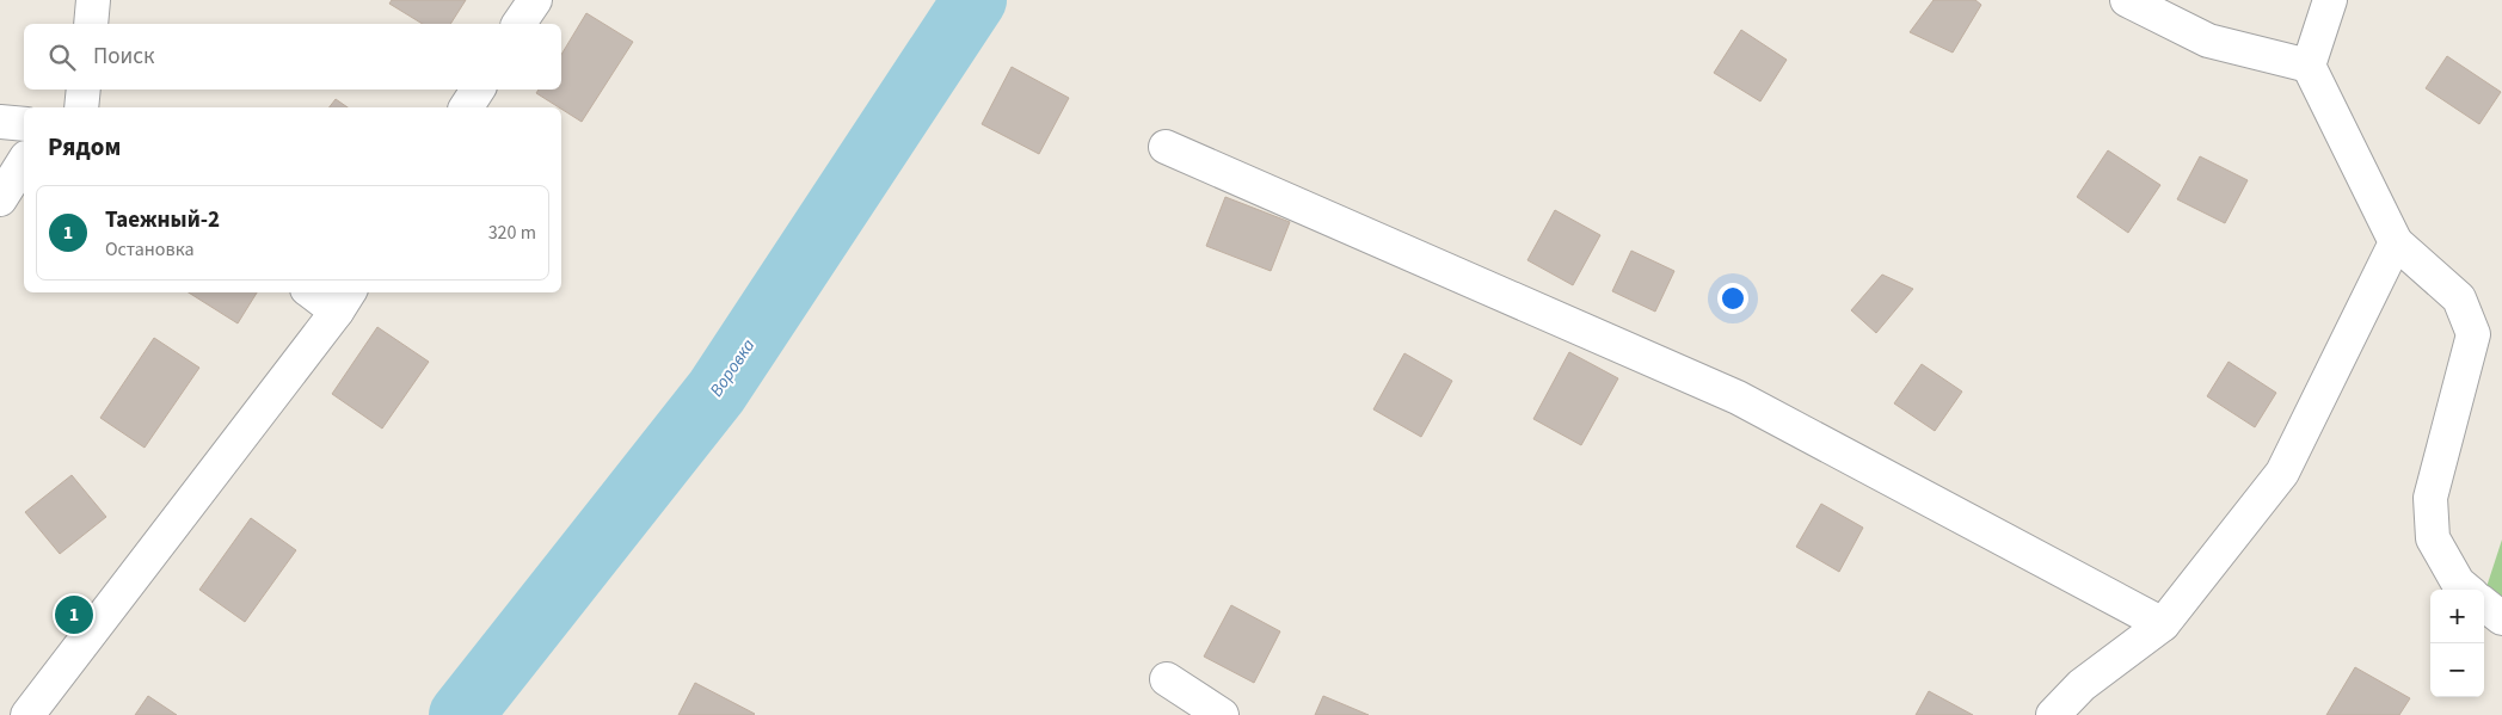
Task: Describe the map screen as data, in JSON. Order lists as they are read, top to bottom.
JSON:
{
  "water": ["Воровка"],
  "page": {
    "search": "Поиск",
    "heading": "Рядом",
    "list": [
      {
        "mark": "1",
        "name": "Таежный-2",
        "note": "Остановка",
        "value": "320 m"
      }
    ],
    "map_buttons": ["+", "−"],
    "pins": "1"
  }
}
